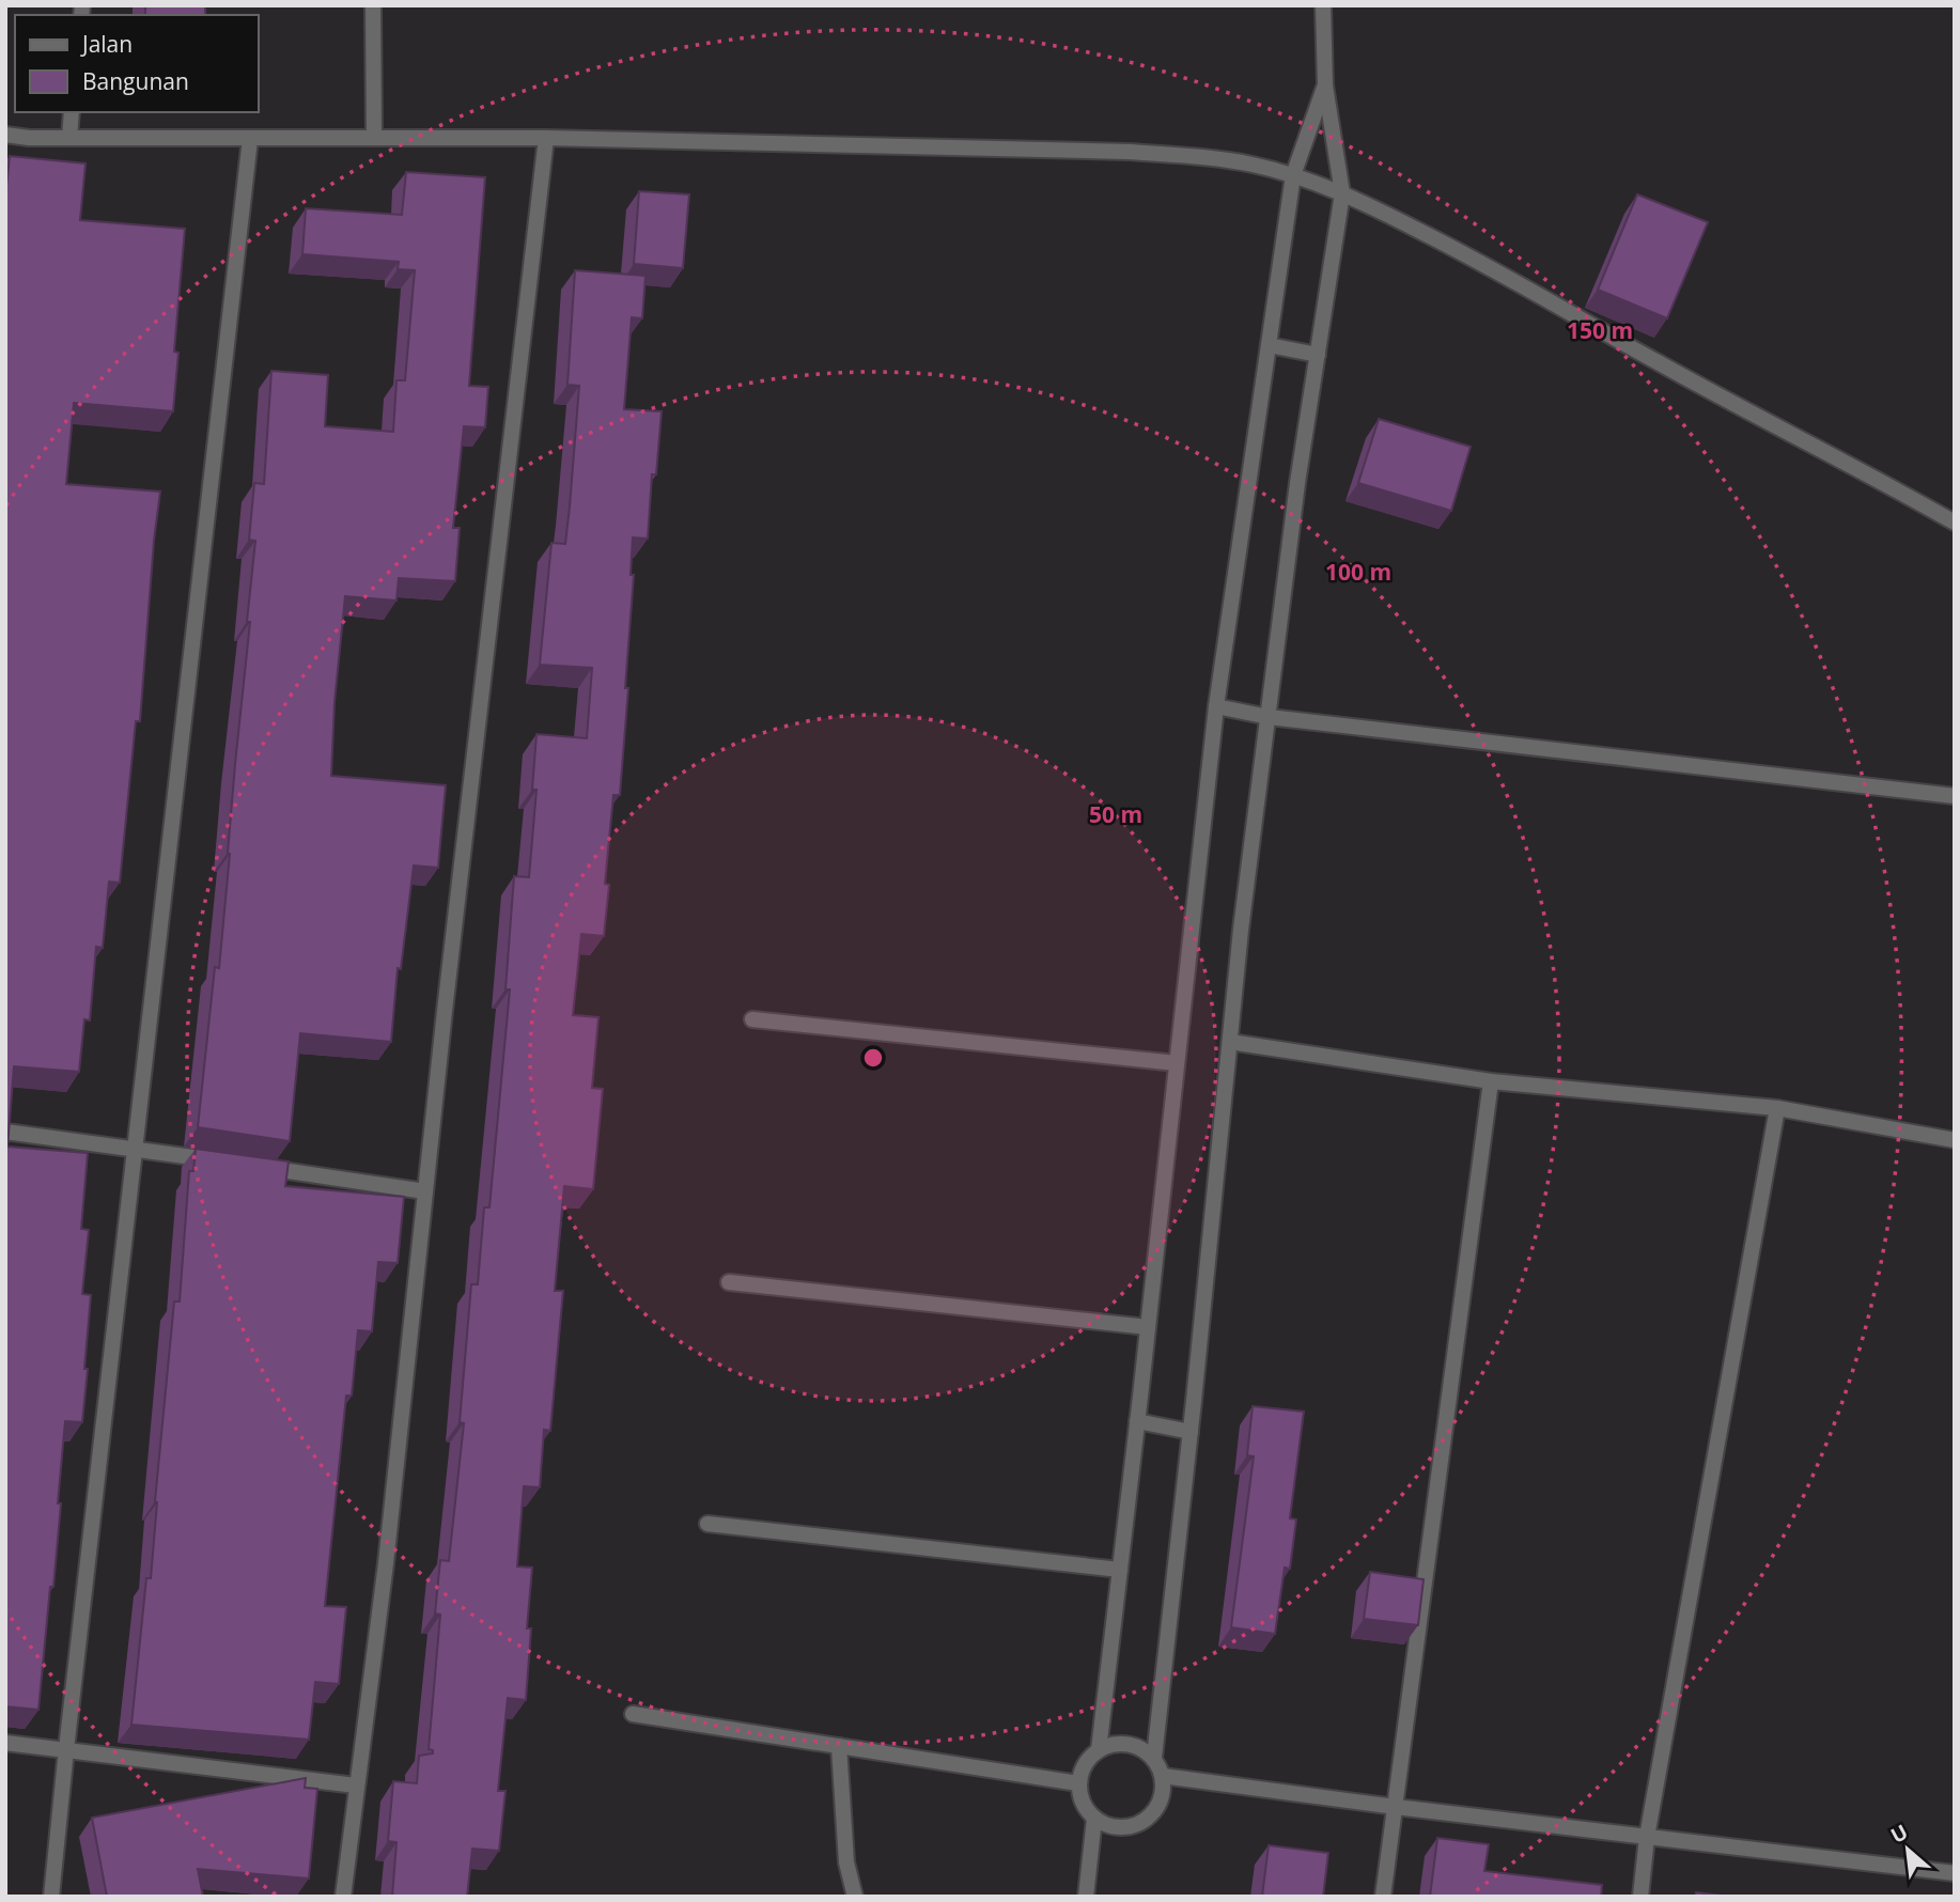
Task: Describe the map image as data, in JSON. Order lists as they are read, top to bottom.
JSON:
{
  "legend": ["Jalan", "Bangunan"],
  "north": "top left",
  "rings": ["150 m", "100 m", "50 m"]
}
